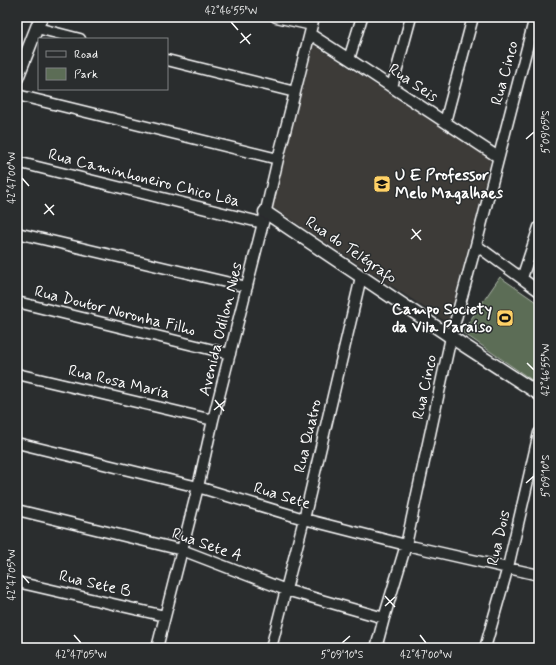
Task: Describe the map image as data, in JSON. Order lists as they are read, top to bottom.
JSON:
{
  "streets": {
    "street": [
      "Rua Cinco",
      "Rua Seis",
      "Rua Caminhoneiro Chico Lôa",
      "Rua do Telégrafo",
      "Rua Doutor Noronha Filho",
      "Avenida Odilon Nues",
      "Rua Rosa Maria",
      "Rua Quatro",
      "Rua Sete",
      "Rua Dois",
      "Rua Sete A",
      "Rua Sete B"
    ]
  },
  "crossings": [
    ["Rua Cinco", "Rua Seis"],
    ["Rua Cinco", "Rua do Telégrafo"],
    ["Rua Cinco", "Rua Sete"],
    ["Rua Cinco", "Rua Sete A"],
    ["Rua Seis", "Avenida Odilon Nues"],
    ["Rua Caminhoneiro Chico Lôa", "Rua do Telégrafo"],
    ["Rua Caminhoneiro Chico Lôa", "Avenida Odilon Nues"],
    ["Rua do Telégrafo", "Avenida Odilon Nues"],
    ["Rua do Telégrafo", "Rua Quatro"],
    ["Rua Doutor Noronha Filho", "Avenida Odilon Nues"],
    ["Avenida Odilon Nues", "Rua Rosa Maria"],
    ["Avenida Odilon Nues", "Rua Sete"],
    ["Avenida Odilon Nues", "Rua Sete A"],
    ["Avenida Odilon Nues", "Rua Sete B"],
    ["Rua Quatro", "Rua Sete"],
    ["Rua Quatro", "Rua Sete A"],
    ["Rua Sete", "Rua Dois"]
  ],
  "places": {
    "school or university": ["U E Professor Melo Magalhaes"],
    "sports": ["Campo Society da Vila Paraíso"]
  },
  "legend": ["Road", "Park"],
  "coordinates": [
    "42°46'55\"W",
    "5°09'05\"S",
    "42°47'00\"W",
    "5°09'10\"S",
    "42°47'05\"W"
  ]
}
